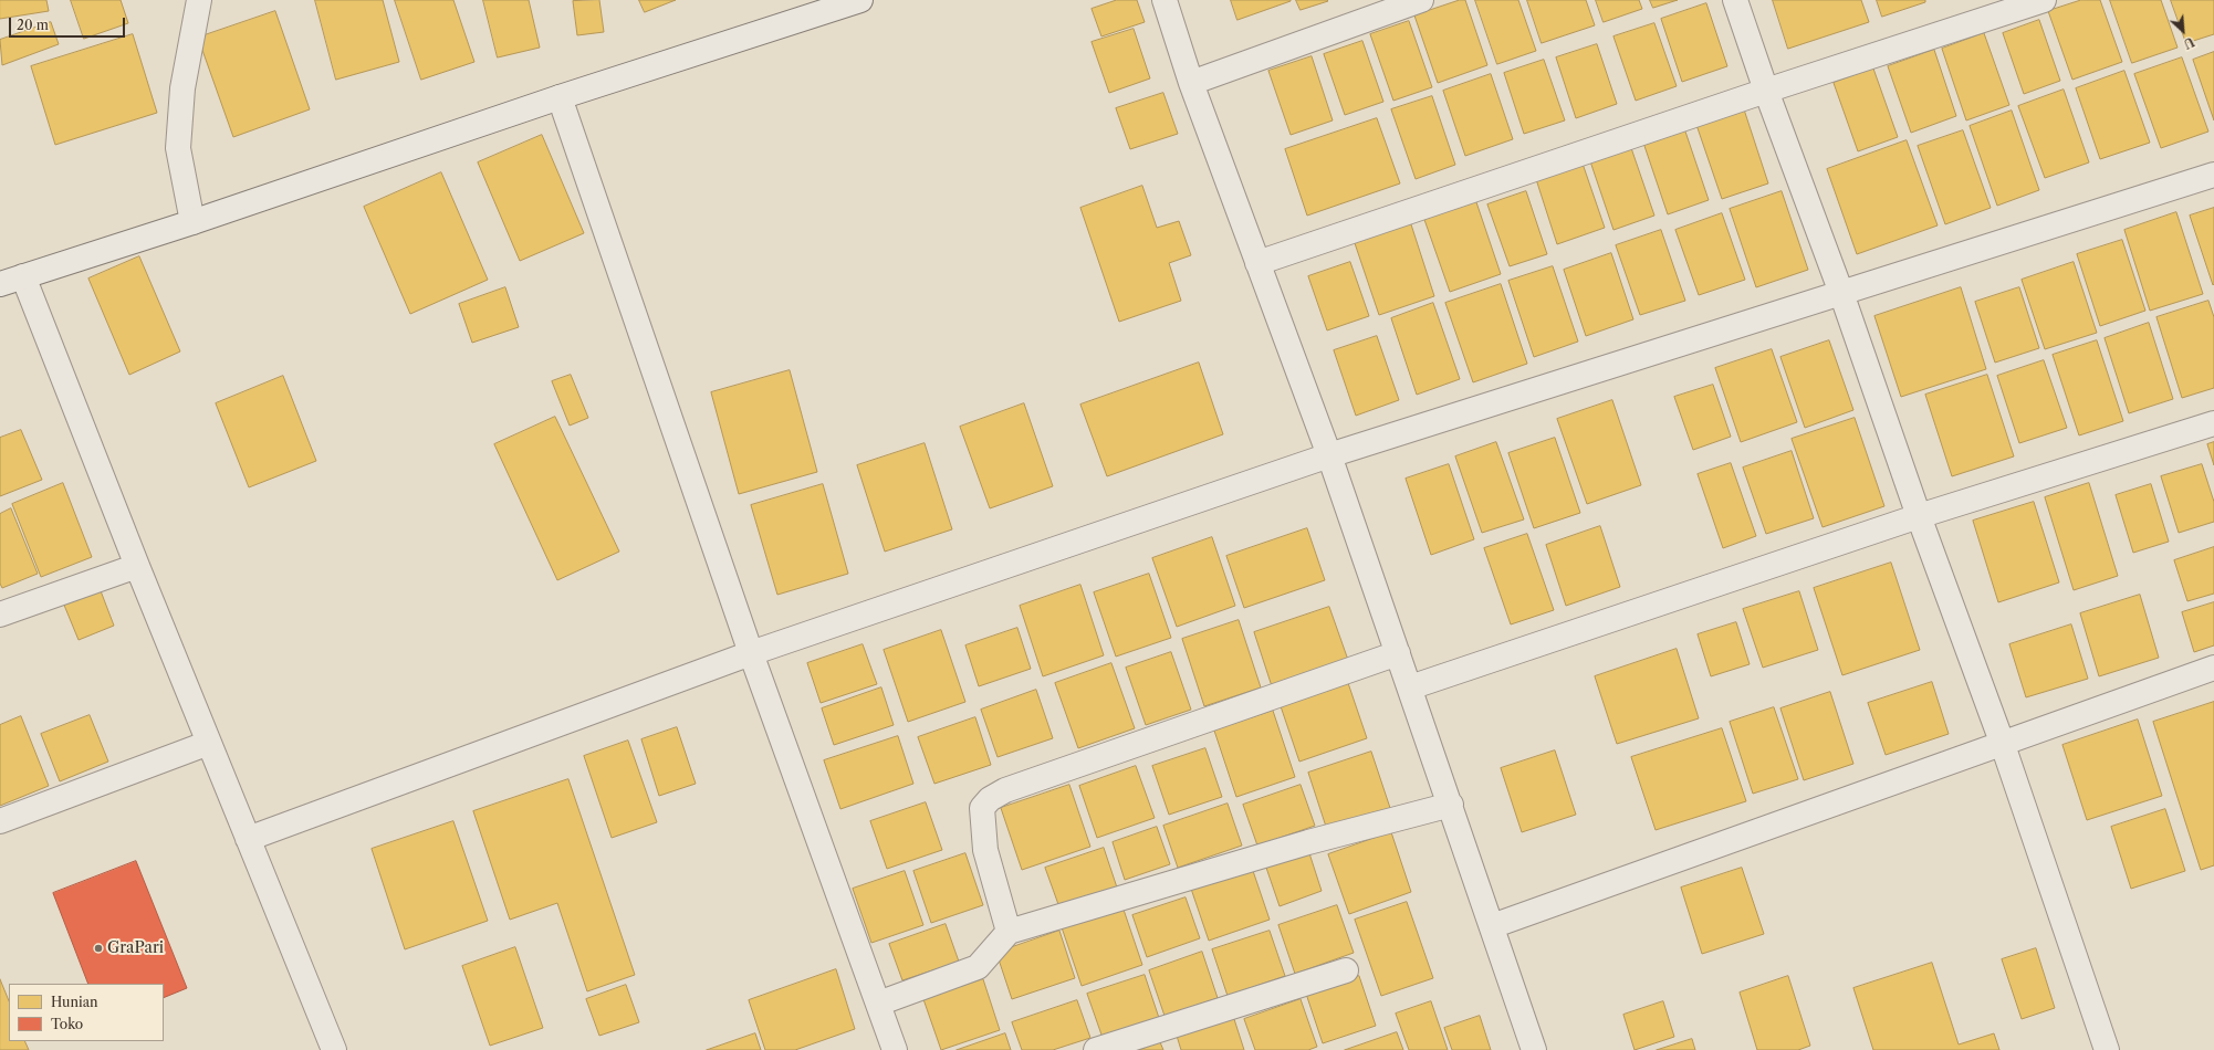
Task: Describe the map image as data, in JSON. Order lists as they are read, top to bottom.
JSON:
{
  "places": ["GraPari"],
  "legend": ["Hunian", "Toko"],
  "scale_bar": "20 m",
  "north": "bottom right"
}
